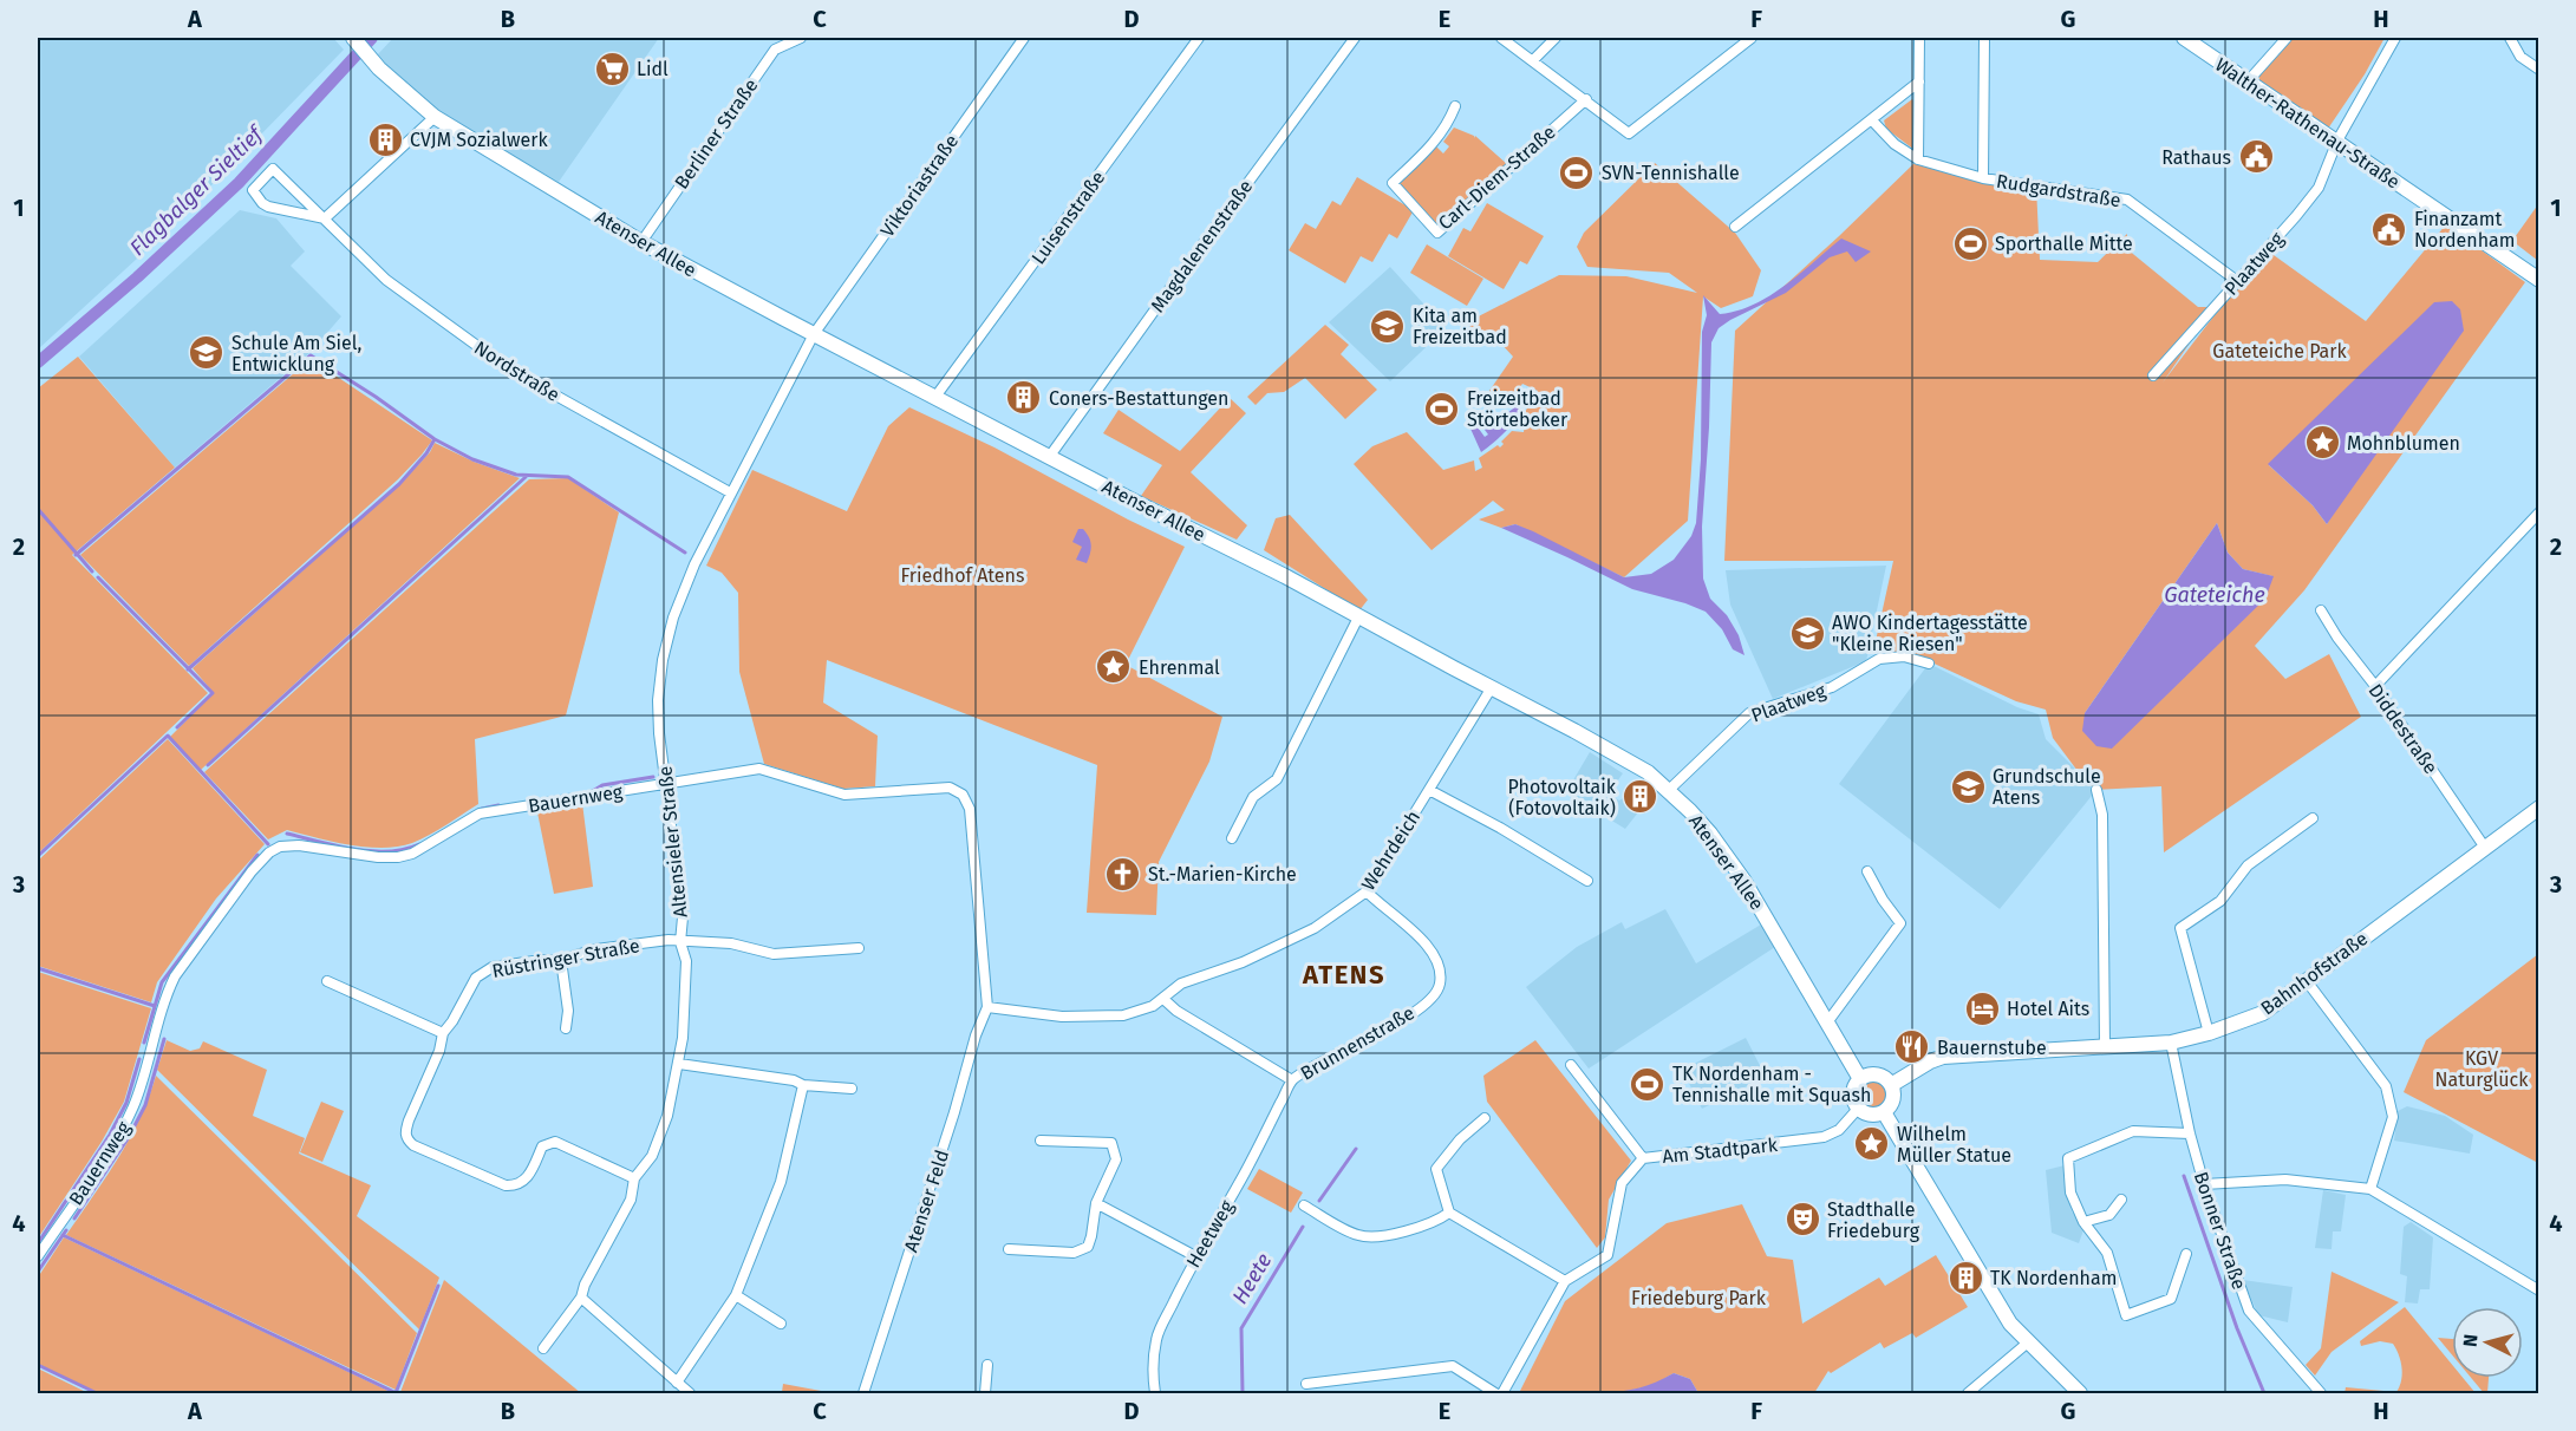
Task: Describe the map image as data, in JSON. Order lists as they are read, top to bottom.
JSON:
{
  "streets": {
    "street": [
      "Walther-Rathenau-Straße",
      "Berliner Straße",
      "Carl-Diem-Straße",
      "Viktoriastraße",
      "Rudgardstraße",
      "Luisenstraße",
      "Atenser Allee",
      "Magdalenenstraße",
      "Plaatweg",
      "Nordstraße",
      "Diddestraße",
      "Bauernweg",
      "Altensieler Straße",
      "Wehrdeich",
      "Rüstringer Straße",
      "Bahnhofstraße",
      "Brunnenstraße",
      "Am Stadtpark",
      "Atenser Feld",
      "Bonner Straße",
      "Heetweg"
    ]
  },
  "crossings": [
    ["Walther-Rathenau-Straße", "Plaatweg"],
    ["Berliner Straße", "Atenser Allee"],
    ["Viktoriastraße", "Atenser Allee"],
    ["Viktoriastraße", "Altensieler Straße"],
    ["Rudgardstraße", "Plaatweg"],
    ["Luisenstraße", "Atenser Allee"],
    ["Atenser Allee", "Magdalenenstraße"],
    ["Atenser Allee", "Plaatweg"],
    ["Atenser Allee", "Altensieler Straße"],
    ["Atenser Allee", "Wehrdeich"],
    ["Atenser Allee", "Bahnhofstraße"],
    ["Atenser Allee", "Am Stadtpark"],
    ["Nordstraße", "Altensieler Straße"],
    ["Diddestraße", "Bahnhofstraße"],
    ["Bauernweg", "Altensieler Straße"],
    ["Bauernweg", "Atenser Feld"],
    ["Altensieler Straße", "Rüstringer Straße"],
    ["Wehrdeich", "Brunnenstraße"],
    ["Bahnhofstraße", "Am Stadtpark"],
    ["Bahnhofstraße", "Bonner Straße"],
    ["Brunnenstraße", "Heetweg"]
  ],
  "districts": ["ATENS"],
  "water": ["Flagbalger Sieltief", "Gateteiche", "Heete"],
  "parks": [
    "Gateteiche Park",
    "Friedhof Atens",
    "KGV Naturglück",
    "Friedeburg Park"
  ],
  "places": {
    "supermarket": ["Lidl"],
    "building": [
      "CVJM Sozialwerk",
      "Coners-Bestattungen",
      "Photovoltaik (Fotovoltaik)",
      "TK Nordenham"
    ],
    "public building": ["Rathaus", "Finanzamt Nordenham"],
    "sports": [
      "SVN-Tennishalle",
      "Sporthalle Mitte",
      "Freizeitbad Störtebeker",
      "TK Nordenham - Tennishalle mit Squash"
    ],
    "school or university": [
      "Kita am Freizeitbad",
      "Schule Am Siel, Entwicklung",
      "AWO Kindertagesstätte \"Kleine Riesen\"",
      "Grundschule Atens"
    ],
    "place": ["Mohnblumen", "Ehrenmal", "Wilhelm Müller Statue"],
    "church": ["St.-Marien-Kirche"],
    "hotel": ["Hotel Aits"],
    "restaurant": ["Bauernstube"],
    "theatre": ["Stadthalle Friedeburg"]
  },
  "north": "left",
  "grid": {
    "columns": [
      "A",
      "B",
      "C",
      "D",
      "E",
      "F",
      "G",
      "H"
    ],
    "rows": [
      "1",
      "2",
      "3",
      "4"
    ]
  }
}
